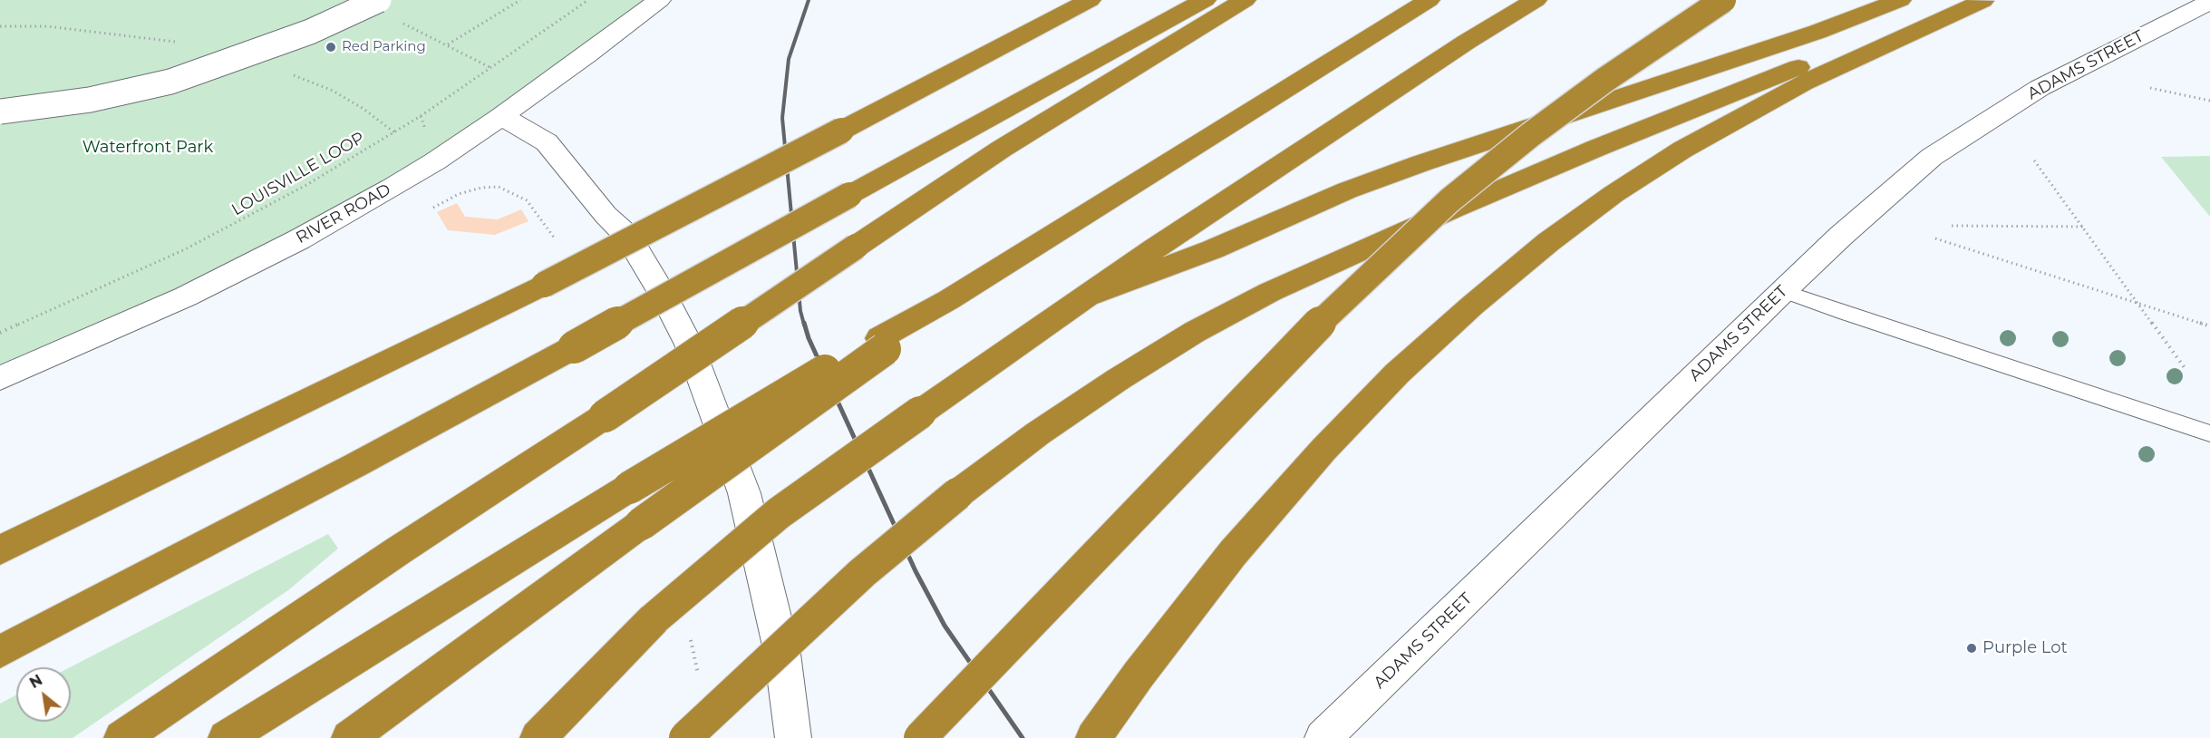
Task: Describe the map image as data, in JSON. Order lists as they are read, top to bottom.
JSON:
{
  "streets": {
    "street": ["ADAMS STREET", "RIVER ROAD"],
    "path": ["LOUISVILLE LOOP"]
  },
  "parks": ["Waterfront Park"],
  "places": ["Red Parking", "Purple Lot"],
  "north": "top left"
}
